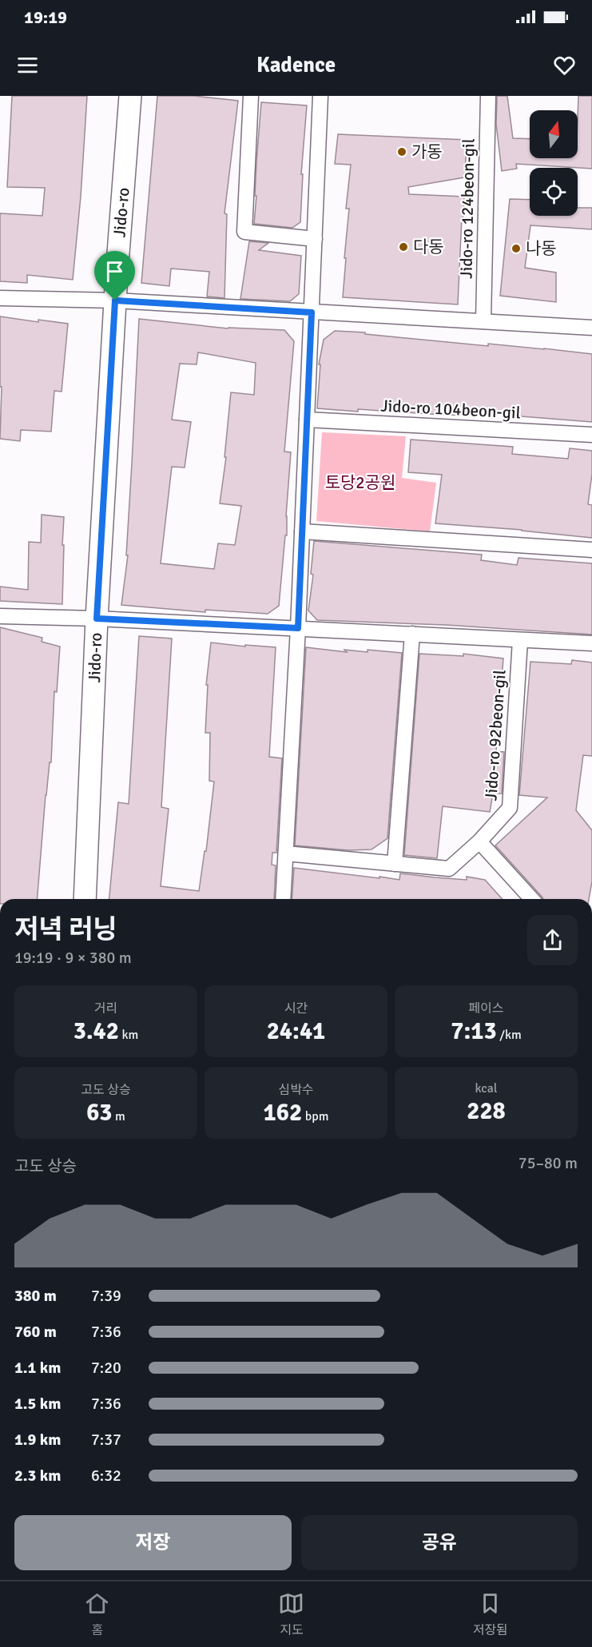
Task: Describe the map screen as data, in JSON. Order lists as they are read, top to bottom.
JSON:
{
  "streets": {
    "main road": ["Jido-ro"],
    "street": ["Jido-ro 124beon-gil", "Jido-ro 104beon-gil", "Jido-ro 92beon-gil"]
  },
  "parks": ["토당2공원"],
  "places": ["가동", "다동", "나동"],
  "north": "top",
  "page": {
    "status": "19:19",
    "header": "Kadence",
    "heading": ["저녁 러닝", "19:19 · 9 × 380 m"],
    "stats": [
      ["거리", "3.42 km"],
      ["시간", "24:41"],
      ["페이스", "7:13 /km"],
      ["고도 상승", "63 m"],
      ["심박수", "162 bpm"],
      ["kcal", "228"]
    ],
    "chart": ["고도 상승", "75–80 m"],
    "list": [
      {
        "name": "380 m",
        "note": "7:39"
      },
      {
        "name": "760 m",
        "note": "7:36"
      },
      {
        "name": "1.1 km",
        "note": "7:20"
      },
      {
        "name": "1.5 km",
        "note": "7:36"
      },
      {
        "name": "1.9 km",
        "note": "7:37"
      },
      {
        "name": "2.3 km",
        "note": "6:32"
      }
    ],
    "buttons": ["저장", "공유"],
    "tabs": ["홈", "지도", "저장됨"]
  }
}
